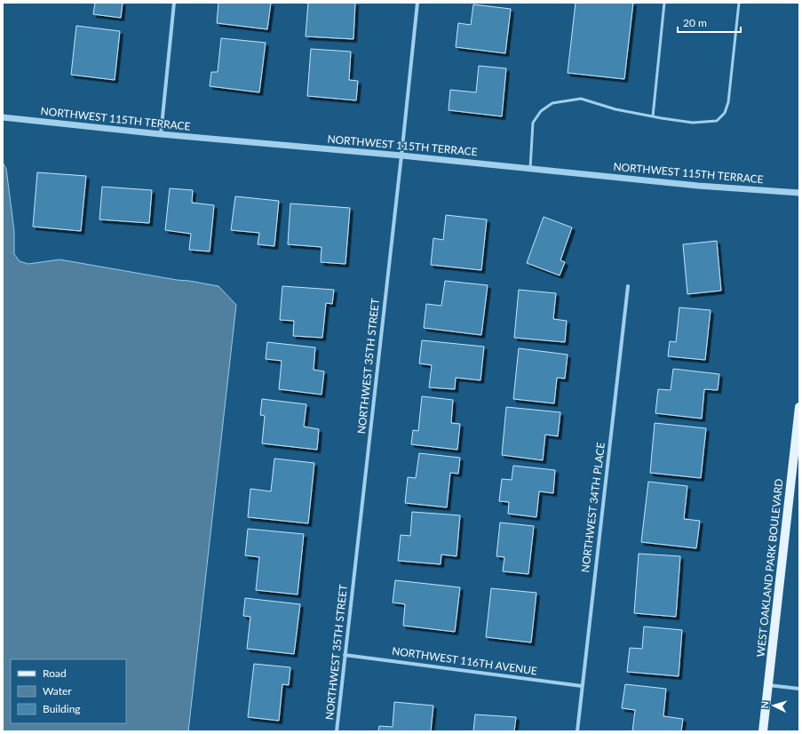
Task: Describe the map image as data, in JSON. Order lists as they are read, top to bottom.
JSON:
{
  "streets": {
    "main road": ["WEST OAKLAND PARK BOULEVARD"],
    "street": [
      "NORTHWEST 115TH TERRACE",
      "NORTHWEST 35TH STREET",
      "NORTHWEST 34TH PLACE",
      "NORTHWEST 116TH AVENUE"
    ]
  },
  "crossings": [
    ["NORTHWEST 115TH TERRACE", "NORTHWEST 35TH STREET"],
    ["NORTHWEST 35TH STREET", "NORTHWEST 116TH AVENUE"],
    ["NORTHWEST 34TH PLACE", "NORTHWEST 116TH AVENUE"]
  ],
  "legend": ["Road", "Water", "Building"],
  "scale_bar": "20 m",
  "north": "left"
}
